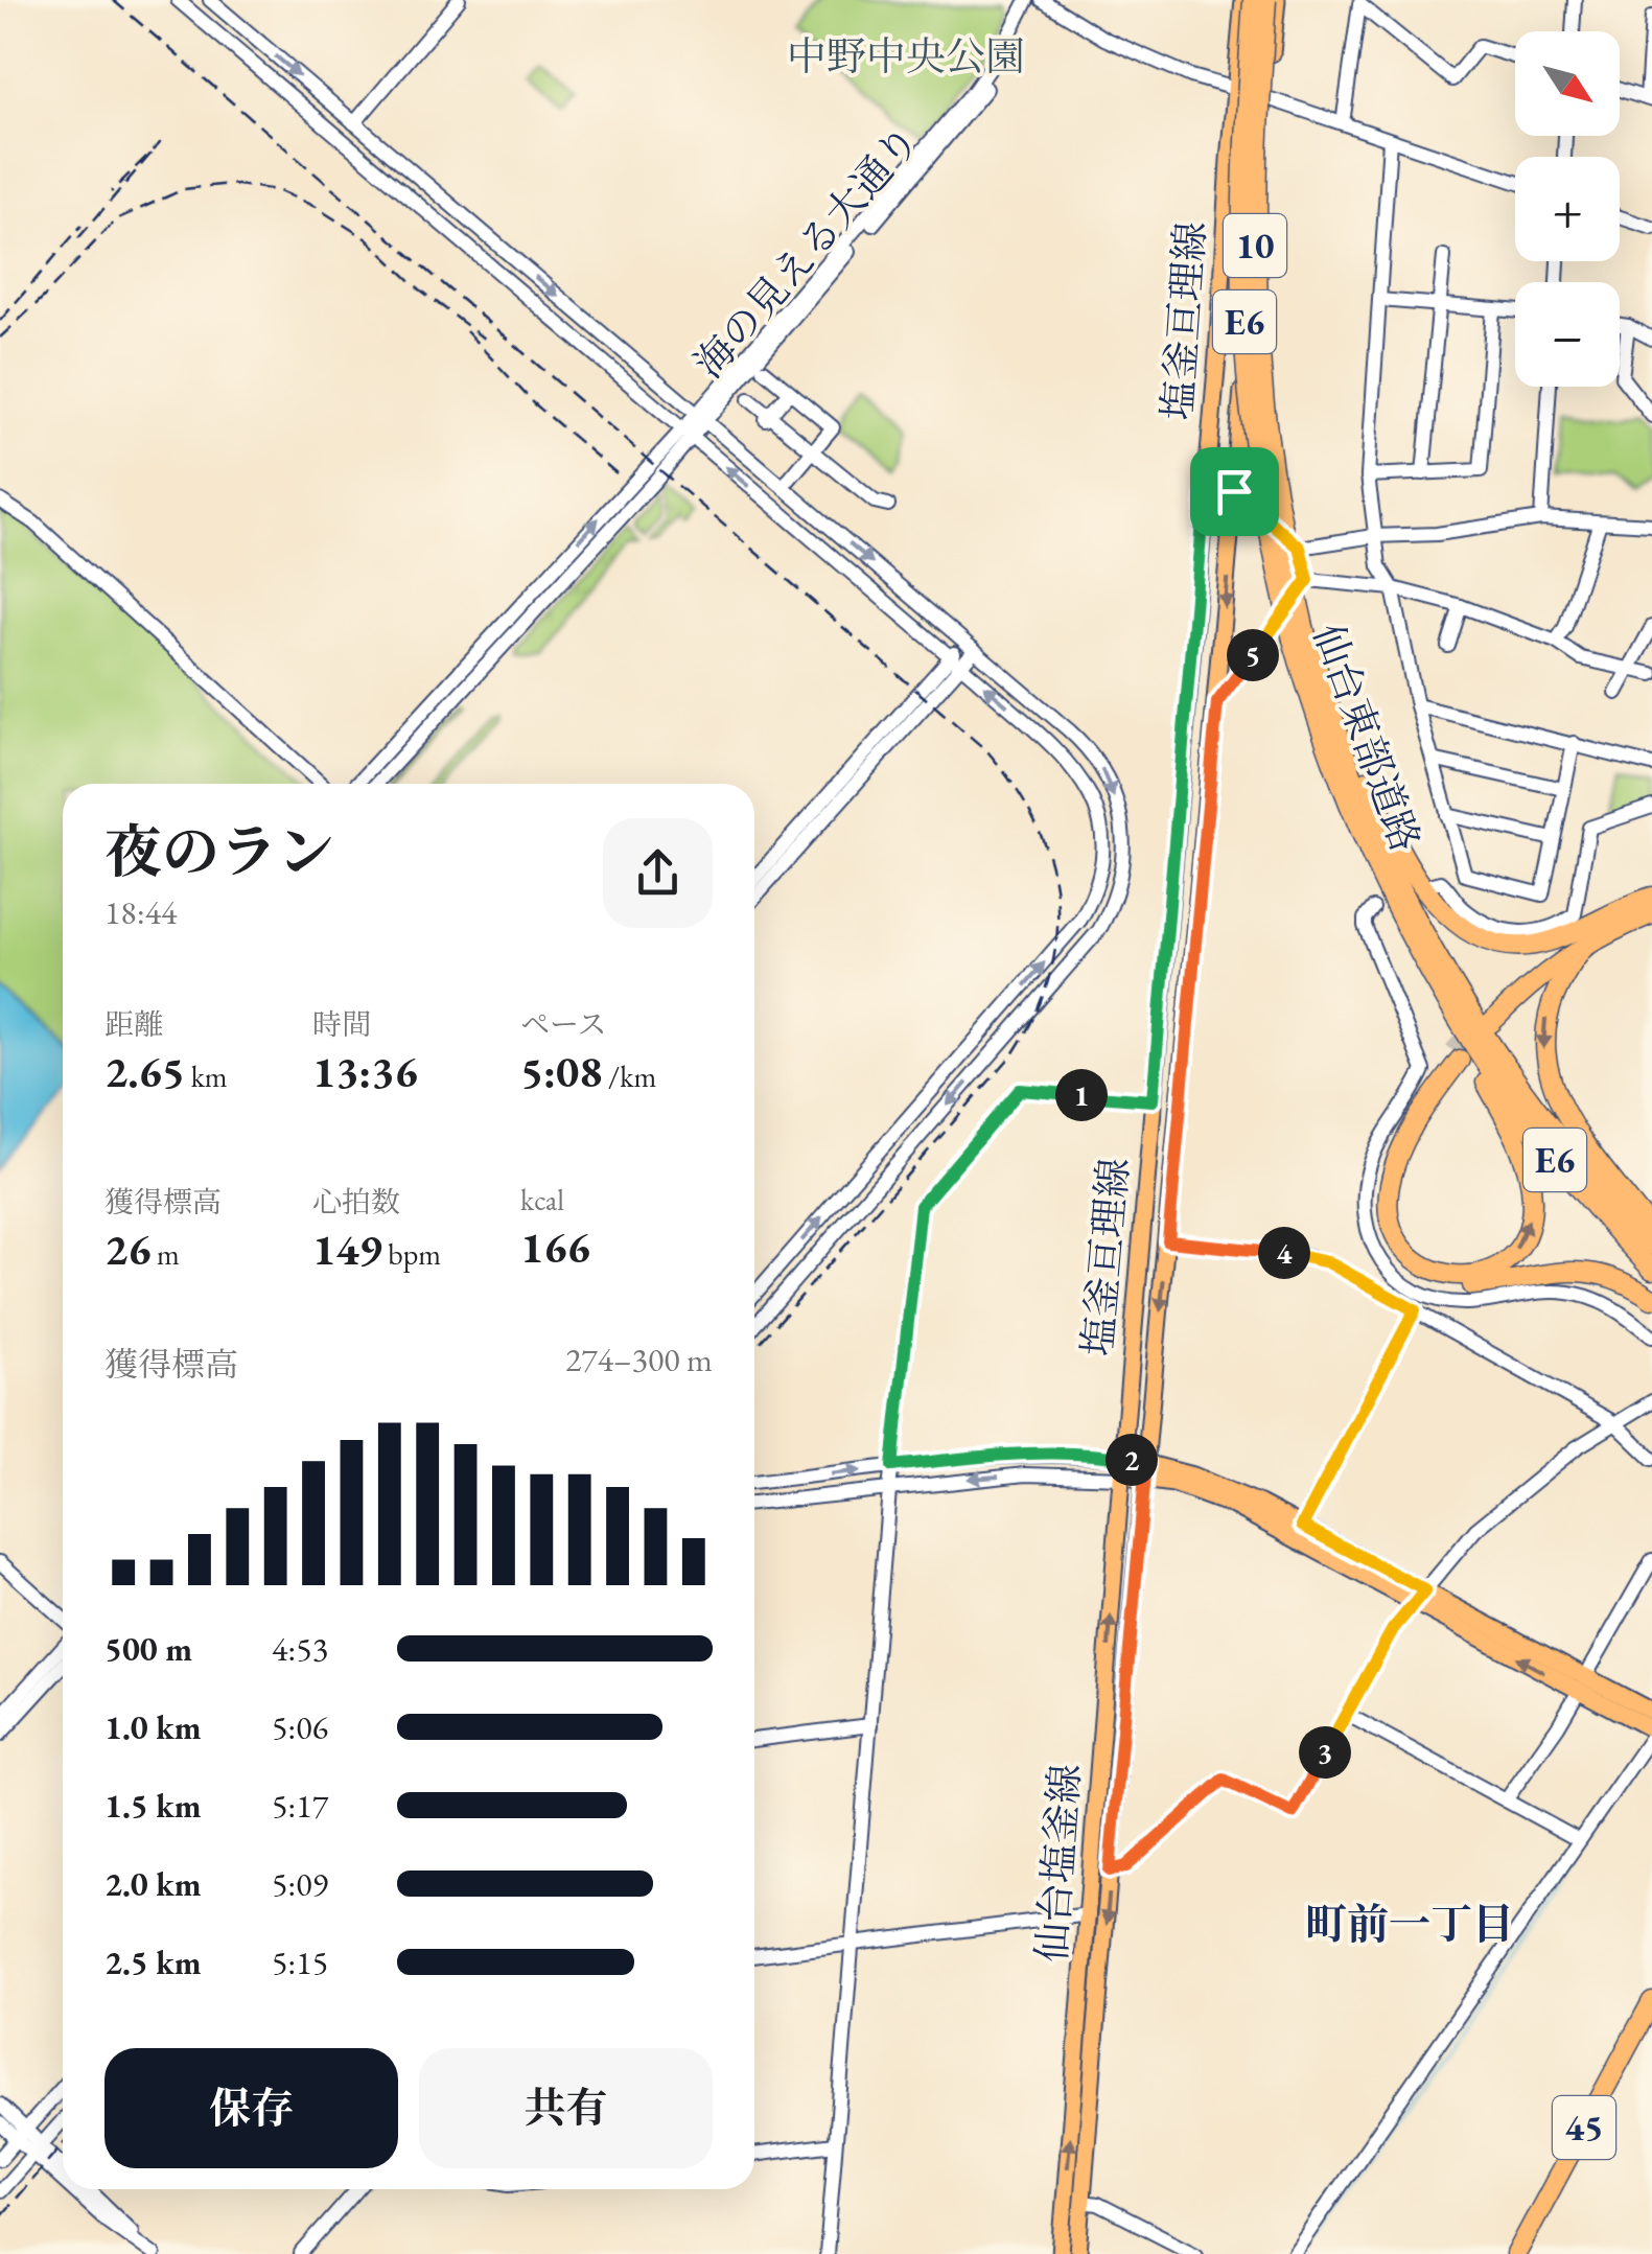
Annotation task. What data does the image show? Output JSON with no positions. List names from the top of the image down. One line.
{"streets":{"highway":["E6","仙台東部道路","45"],"main road":["10","塩釜亘理線","仙台塩釜線"],"street":["海の見える大通り"]},"crossings":[["塩釜亘理線","仙台塩釜線"],["E6","仙台東部道路"]],"districts":["町前一丁目"],"parks":["中野中央公園"],"north":"bottom right","page":{"map_buttons":["+","−"],"pins":["5","1","4","2","3"],"heading":["夜のラン","18:44"],"stats":[["距離","2.65 km"],["時間","13:36"],["ペース","5:08 /km"],["獲得標高","26 m"],["心拍数","149 bpm"],["kcal","166"]],"chart":["獲得標高","274–300 m"],"list":[{"name":"500 m","note":"4:53"},{"name":"1.0 km","note":"5:06"},{"name":"1.5 km","note":"5:17"},{"name":"2.0 km","note":"5:09"},{"name":"2.5 km","note":"5:15"}],"buttons":["保存","共有"]}}
